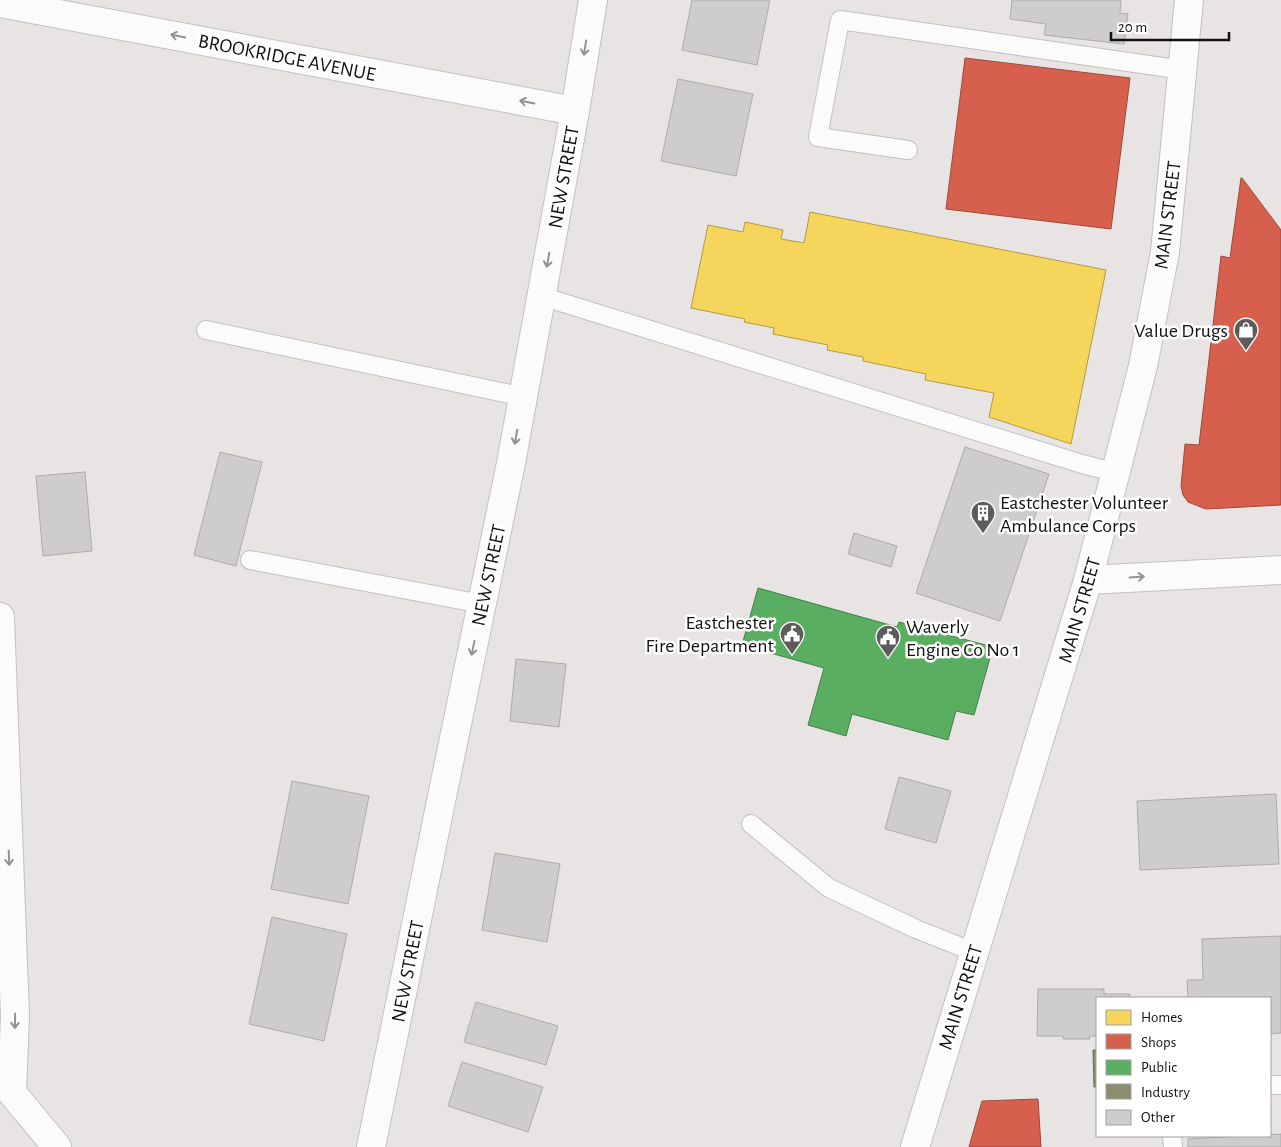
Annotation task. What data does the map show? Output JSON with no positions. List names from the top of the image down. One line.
{"streets":{"street":["BROOKRIDGE AVENUE","NEW STREET","MAIN STREET"]},"crossings":[["BROOKRIDGE AVENUE","NEW STREET"]],"one_way":["BROOKRIDGE AVENUE","NEW STREET"],"places":{"shop":["Value Drugs"],"building":["Eastchester Volunteer Ambulance Corps"],"public building":["Eastchester Fire Department","Waverly Engine Co No 1"]},"legend":["Homes","Shops","Public","Industry","Other"],"scale_bar":"20 m"}
